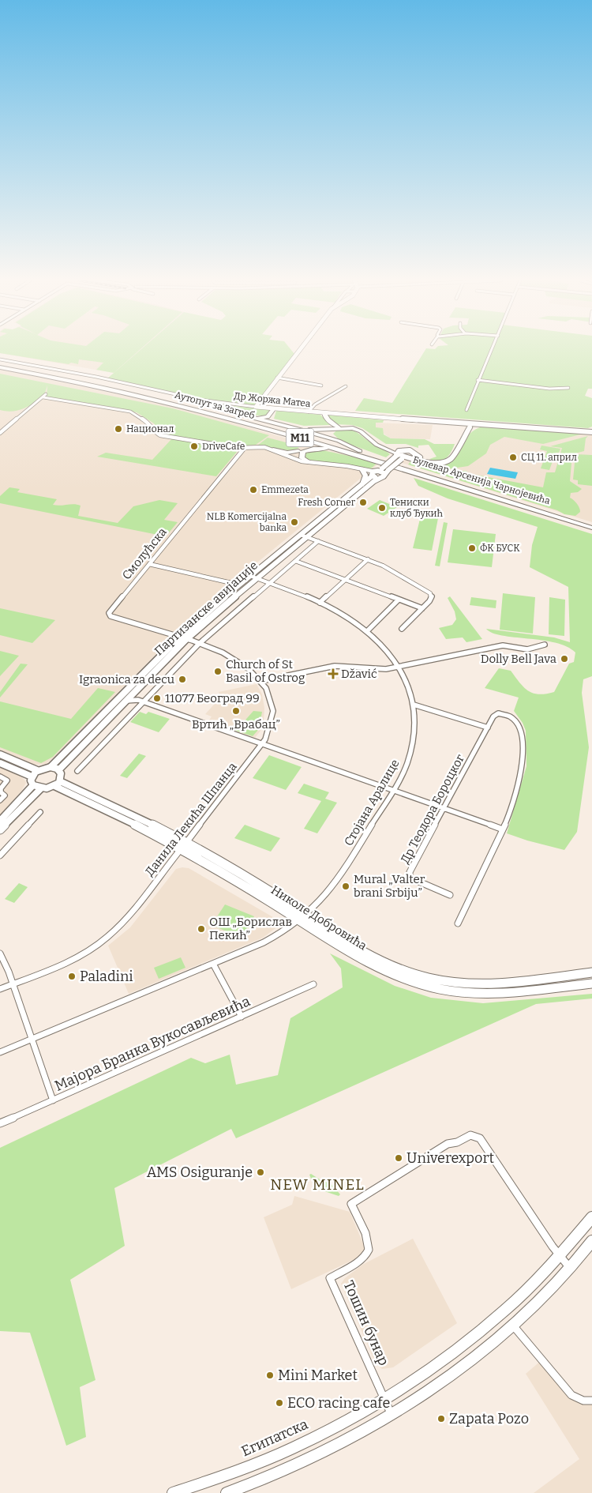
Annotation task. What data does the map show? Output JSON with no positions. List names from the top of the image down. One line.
{"streets":{"highway":["Аутопут за Загреб","M11","Булевар Арсенија Чарнојевића"],"main road":["Др Жоржа Матеа","Партизанске авијације","Николе Добровића","Египатска"],"street":["Смолућска","Стојана Аралице","Др Теодора Бороцког","Данила Лекића Шпанца","Мајора Бранка Вукосављевића","Тошин бунар"]},"crossings":[["Аутопут за Загреб","Булевар Арсенија Чарнојевића"],["Смолућска","Партизанске авијације"],["Смолућска","Данила Лекића Шпанца"],["Партизанске авијације","Стојана Аралице"],["Партизанске авијације","Данила Лекића Шпанца"],["Партизанске авијације","Николе Добровића"],["Стојана Аралице","Николе Добровића"],["Данила Лекића Шпанца","Николе Добровића"],["Тошин бунар","Египатска"]],"districts":["NEW MINEL"],"places":{"other":["Национал","DriveCafe","СЦ 11. април","Emmezeta","Fresh Corner","Тениски клуб Ђукић","NLB Komercijalna banka","ФК БУСК","Dolly Bell Java","Church of St Basil of Ostrog","Igraonica za decu","11077 Београд 99","Вртић „Врабац”","Mural „Valter brani Srbiju”","ОШ „Борислав Пекић”","Paladini","Univerexport","AMS Osiguranje","Mini Market","ECO racing cafe","Zapata Pozo"],"health":["Džavić"]}}
